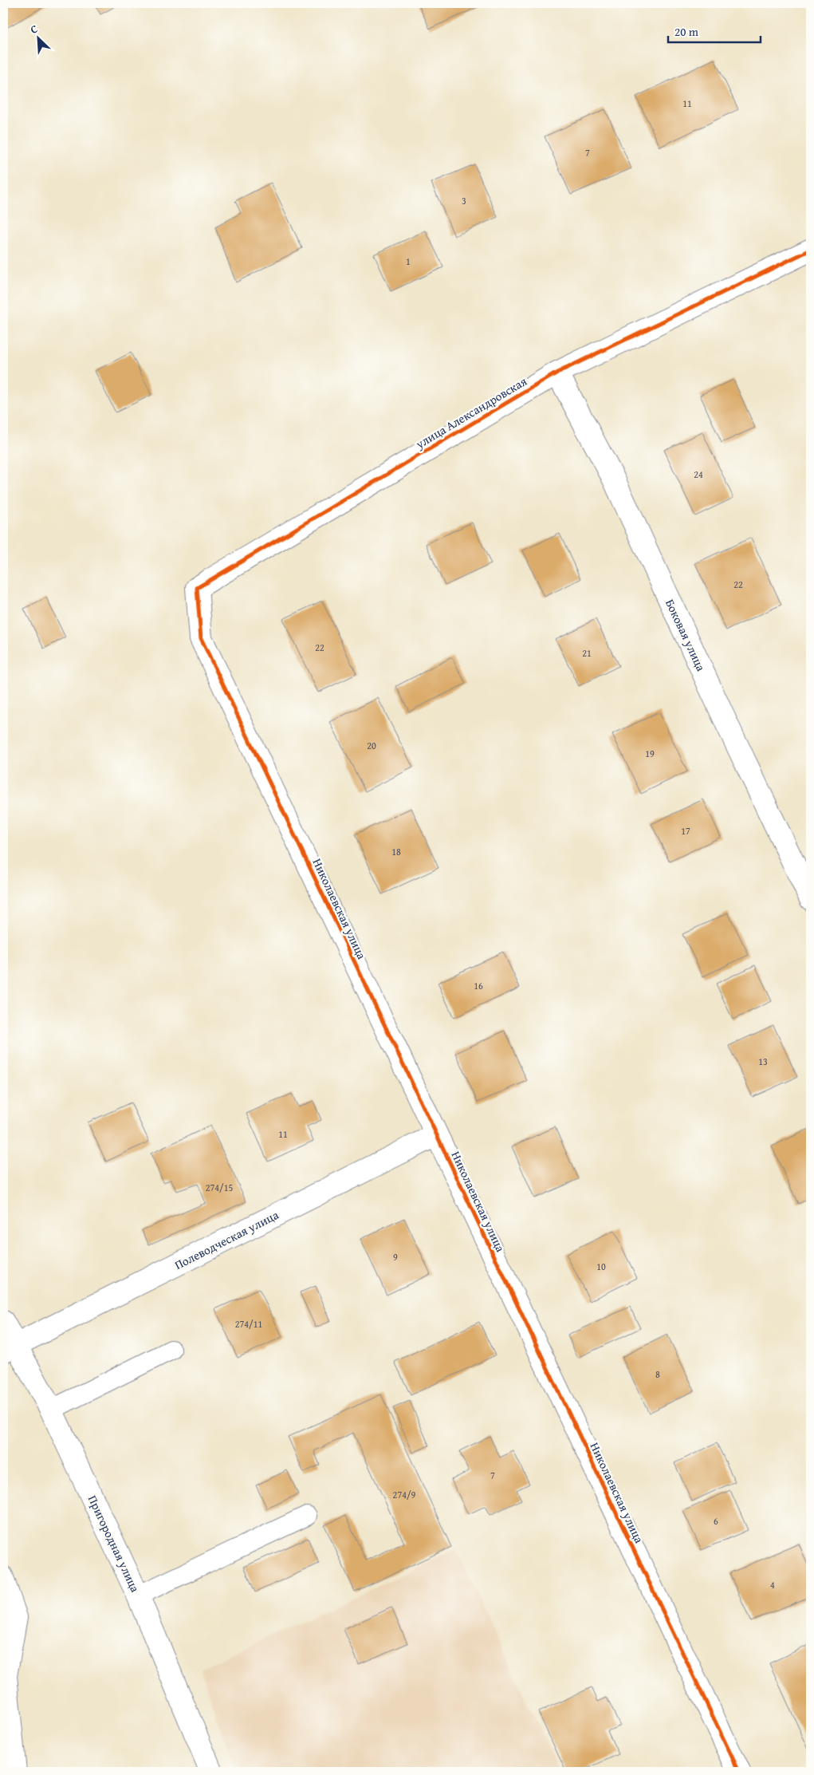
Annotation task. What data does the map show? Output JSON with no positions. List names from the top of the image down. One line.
{"streets":{"street":["улица Александровская","Боковая улица","Николаевская улица","Полеводческая улица","Пригородная улица"]},"crossings":[["улица Александровская","Боковая улица"],["улица Александровская","Николаевская улица"],["Николаевская улица","Полеводческая улица"],["Полеводческая улица","Пригородная улица"]],"house_numbers":["11","7","3","1","24","22","22","21","20","19","17","18","16","13","11","274/15","9","10","274/11","8","7","274/9","6","4"],"scale_bar":"20 m","north":"top left"}
